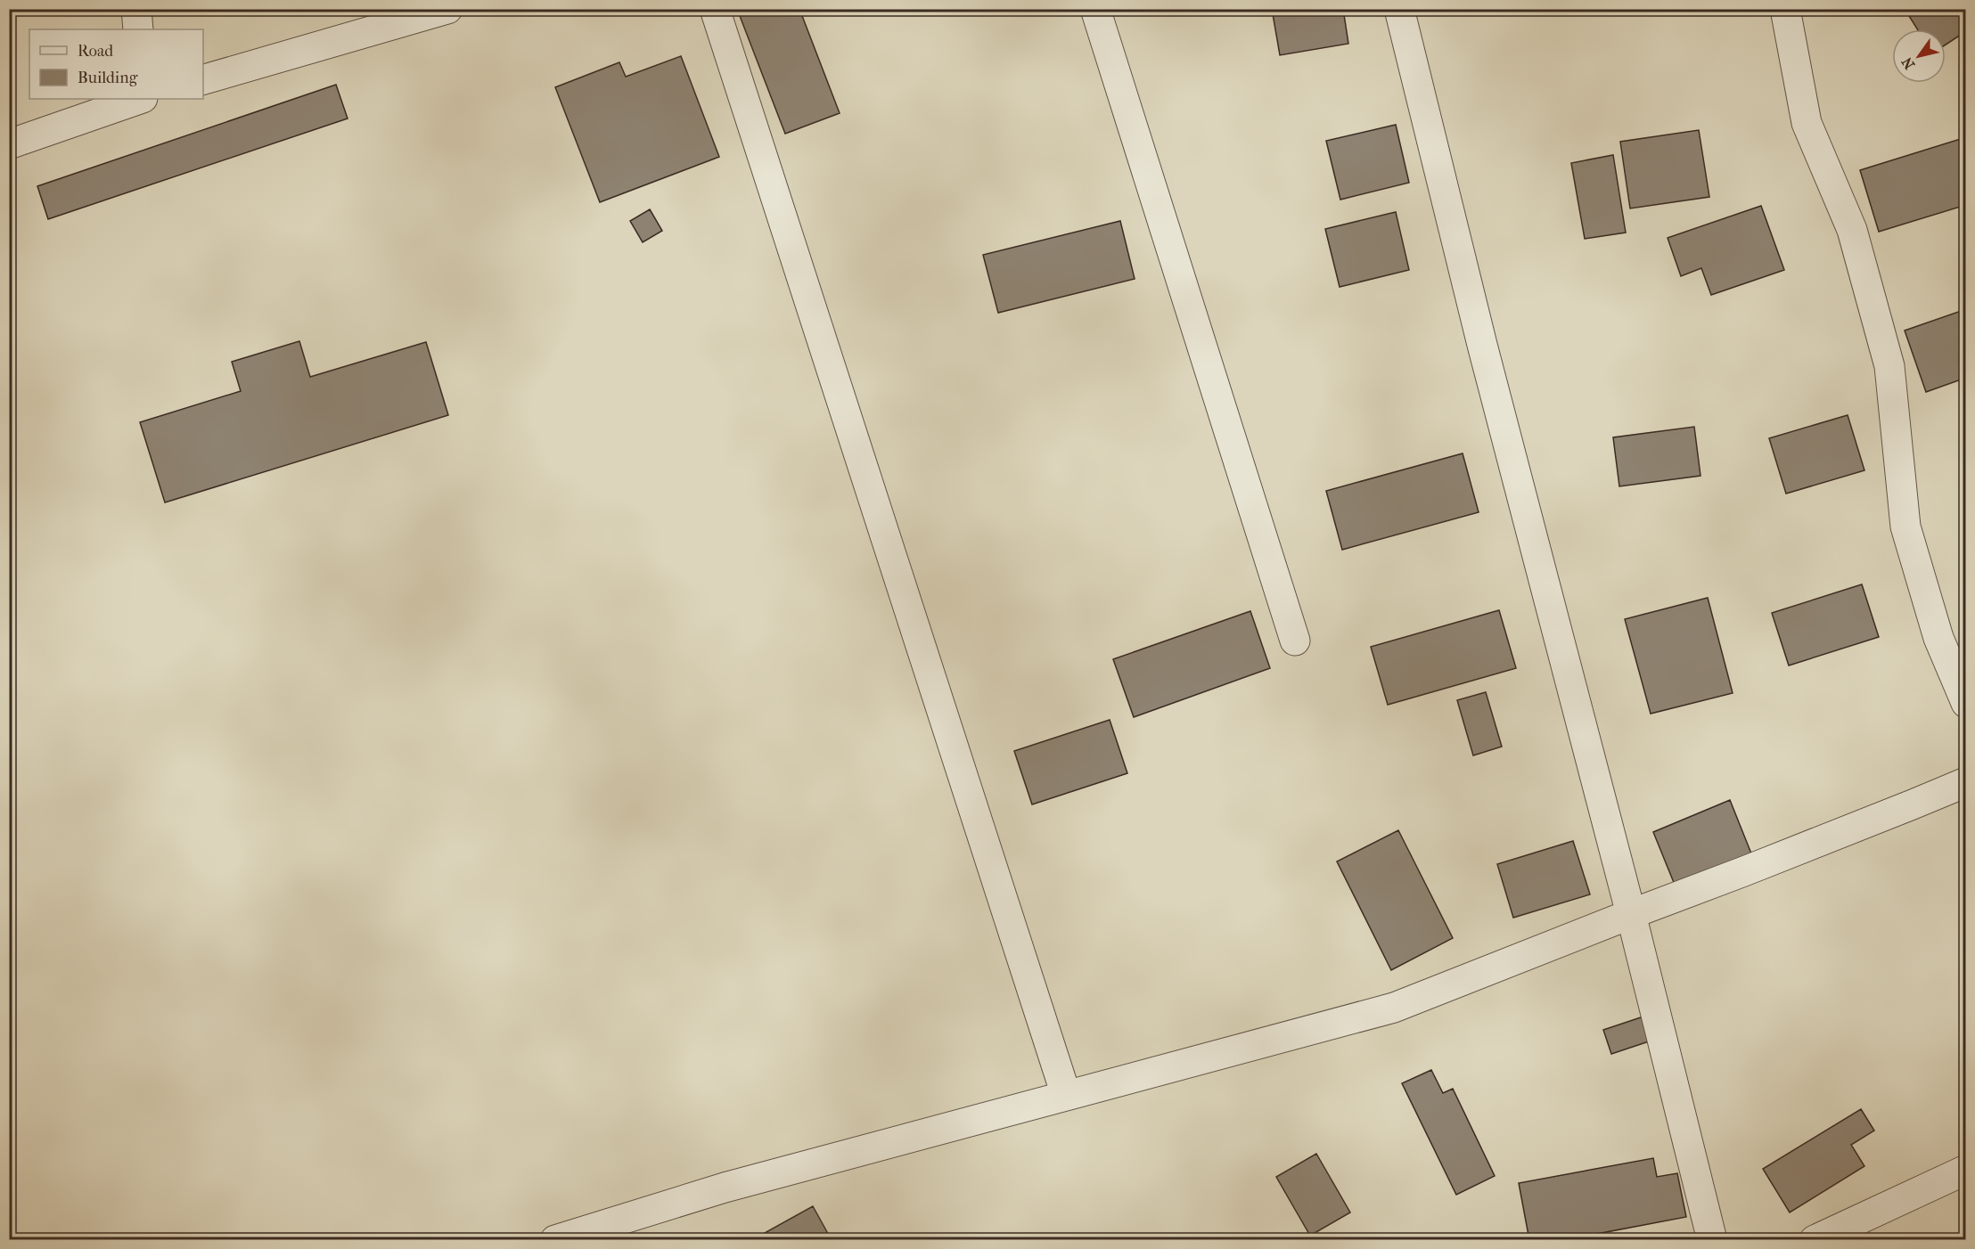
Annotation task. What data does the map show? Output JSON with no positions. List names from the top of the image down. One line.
{"legend":["Road","Building"],"north":"bottom left"}
